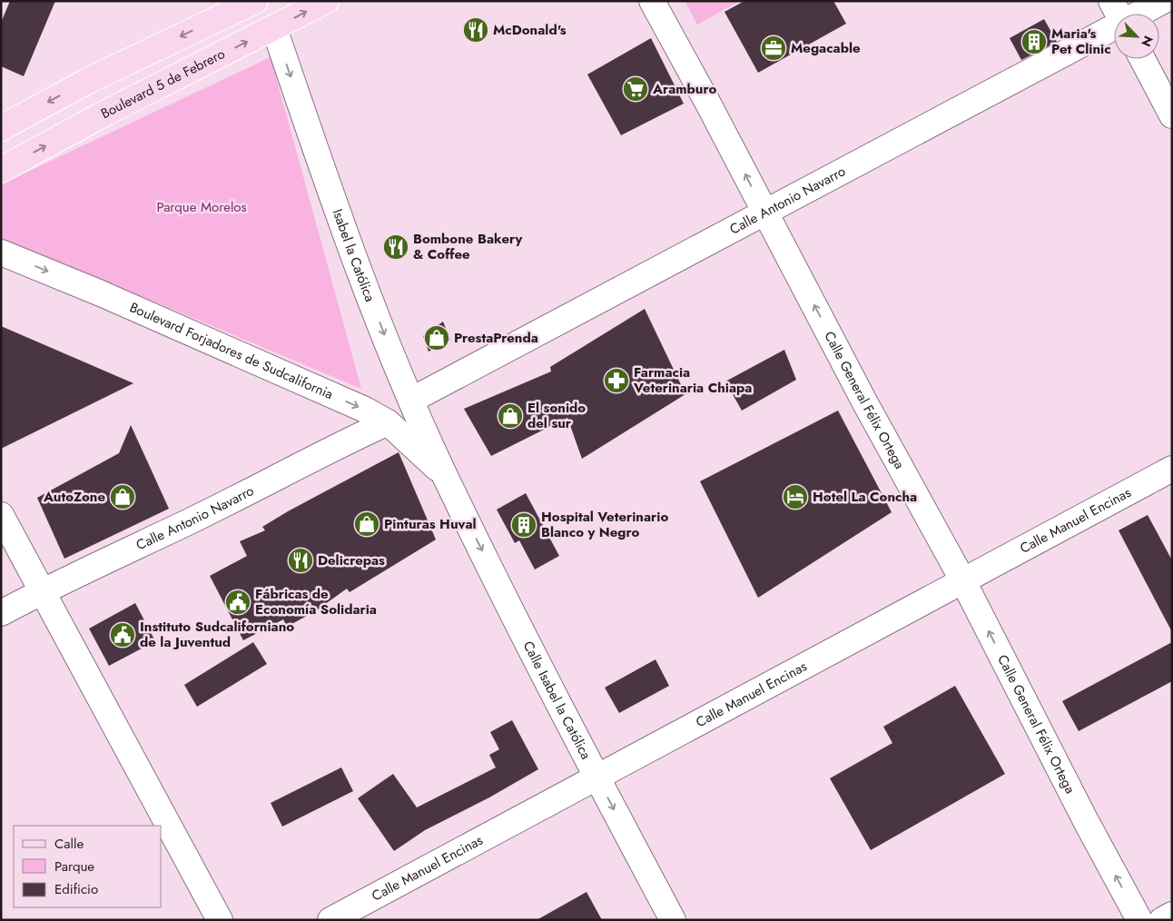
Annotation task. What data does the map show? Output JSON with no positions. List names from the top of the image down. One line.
{"streets":{"main road":["Boulevard 5 de Febrero"],"street":["Calle Antonio Navarro","Isabel la Católica","Boulevard Forjadores de Sudcalifornia","Calle General Félix Ortega","Calle Manuel Encinas","Calle Isabel la Católica"]},"crossings":[["Boulevard 5 de Febrero","Isabel la Católica"],["Calle Antonio Navarro","Isabel la Católica"],["Calle Antonio Navarro","Boulevard Forjadores de Sudcalifornia"],["Calle Antonio Navarro","Calle General Félix Ortega"],["Isabel la Católica","Boulevard Forjadores de Sudcalifornia"],["Isabel la Católica","Calle Isabel la Católica"],["Boulevard Forjadores de Sudcalifornia","Calle Isabel la Católica"],["Calle General Félix Ortega","Calle Manuel Encinas"],["Calle Manuel Encinas","Calle Isabel la Católica"]],"one_way":["Isabel la Católica","Boulevard Forjadores de Sudcalifornia","Calle General Félix Ortega","Calle Isabel la Católica"],"parks":["Parque Morelos"],"places":{"restaurant":["McDonald's","Bombone Bakery & Coffee","Delicrepas"],"building":["Maria's Pet Clinic","Hospital Veterinario Blanco y Negro"],"office":["Megacable"],"supermarket":["Aramburo"],"shop":["PrestaPrenda","El sonido del sur","AutoZone","Pinturas Huval"],"pharmacy":["Farmacia Veterinaria Chiapa"],"hotel":["Hotel La Concha"],"public building":["Fábricas de Economía Solidaria","Instituto Sudcaliforniano de la Juventud"]},"legend":["Calle","Parque","Edificio"],"north":"bottom right"}
